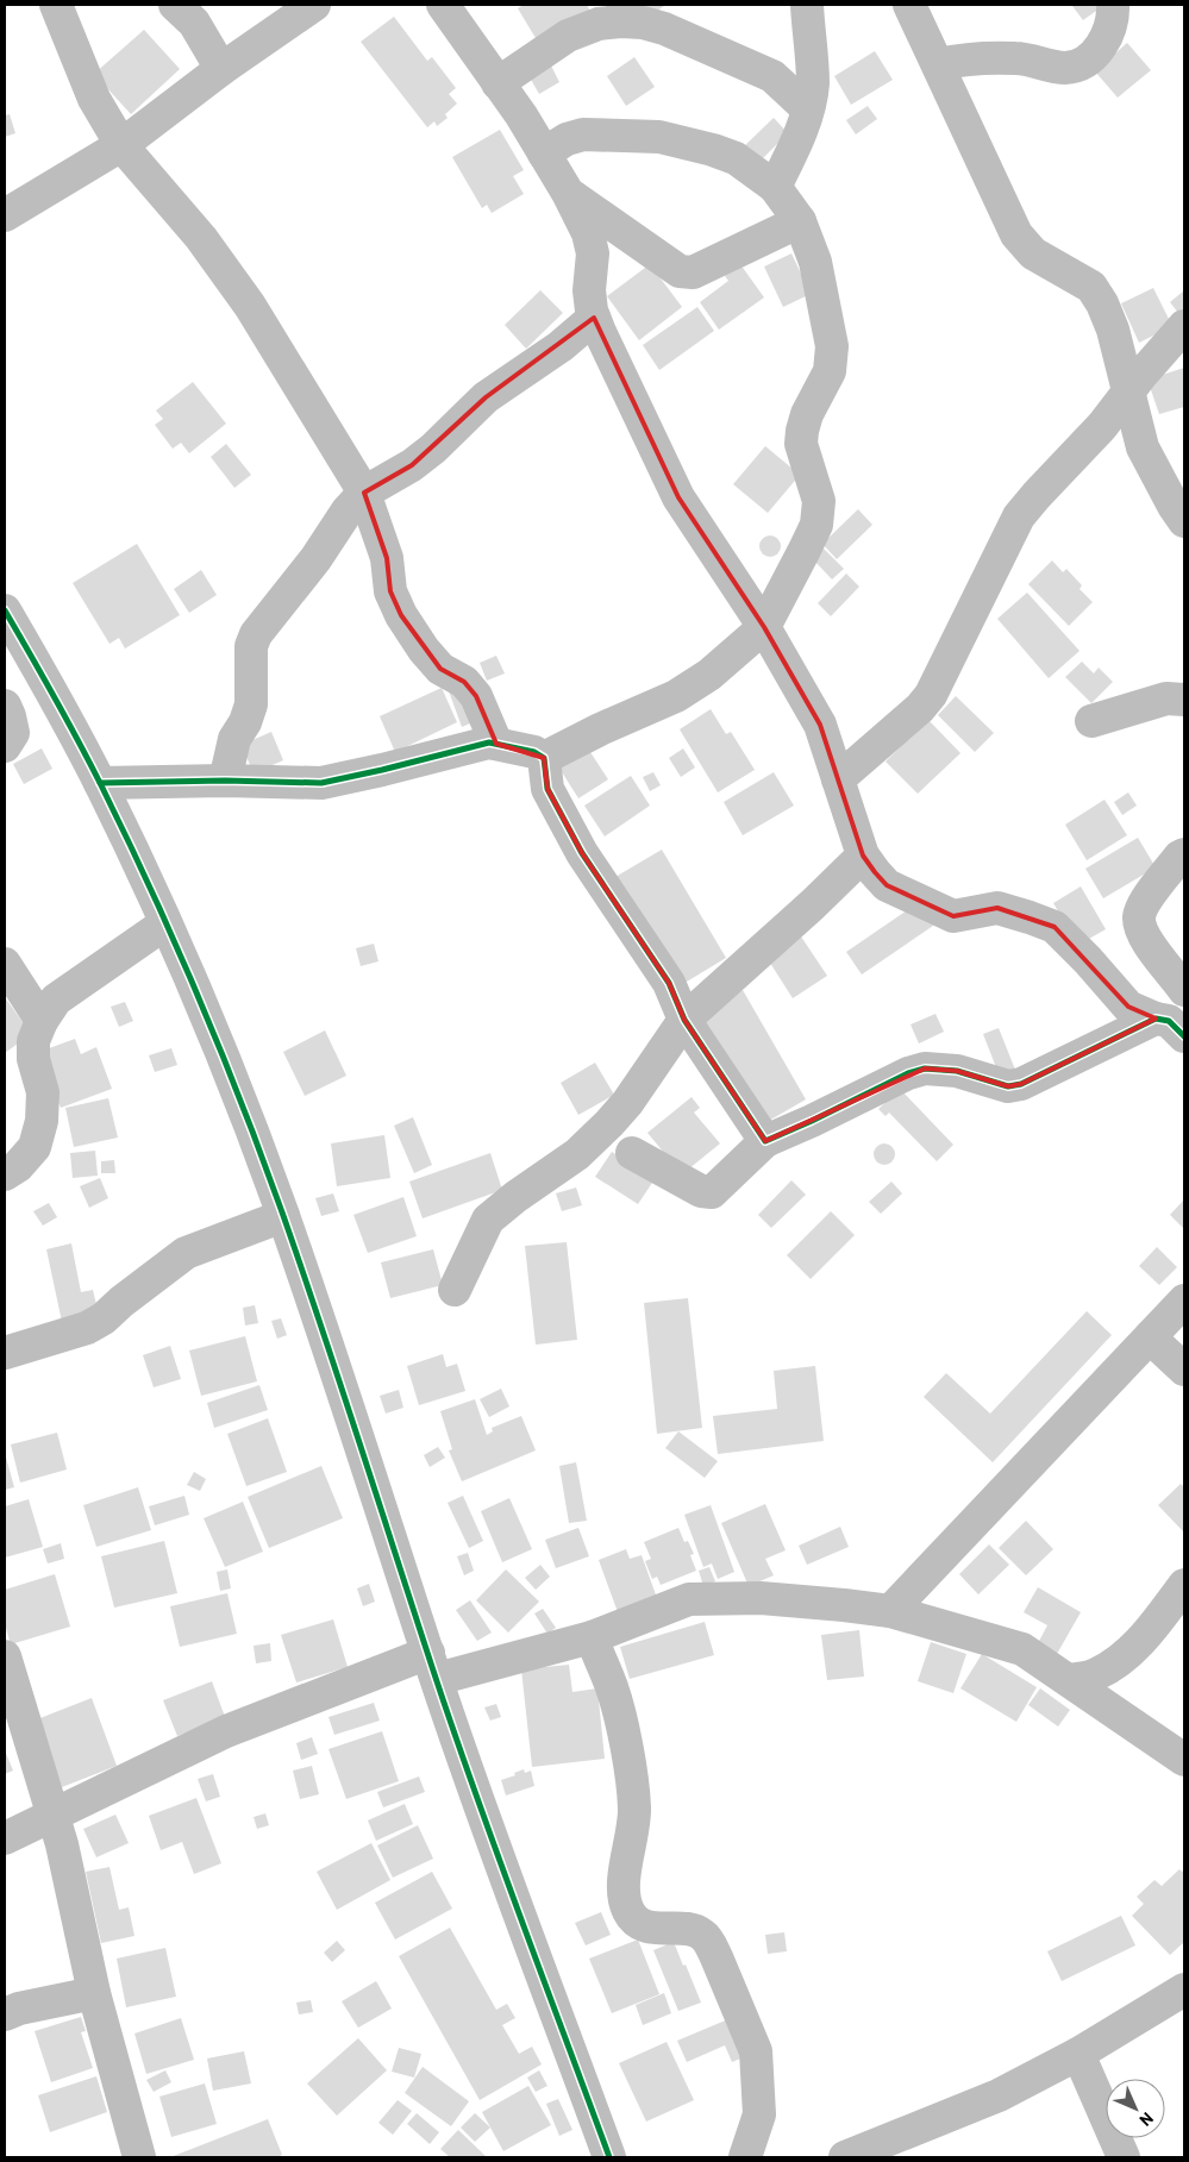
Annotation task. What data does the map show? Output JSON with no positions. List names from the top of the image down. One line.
{"north":"bottom right"}
